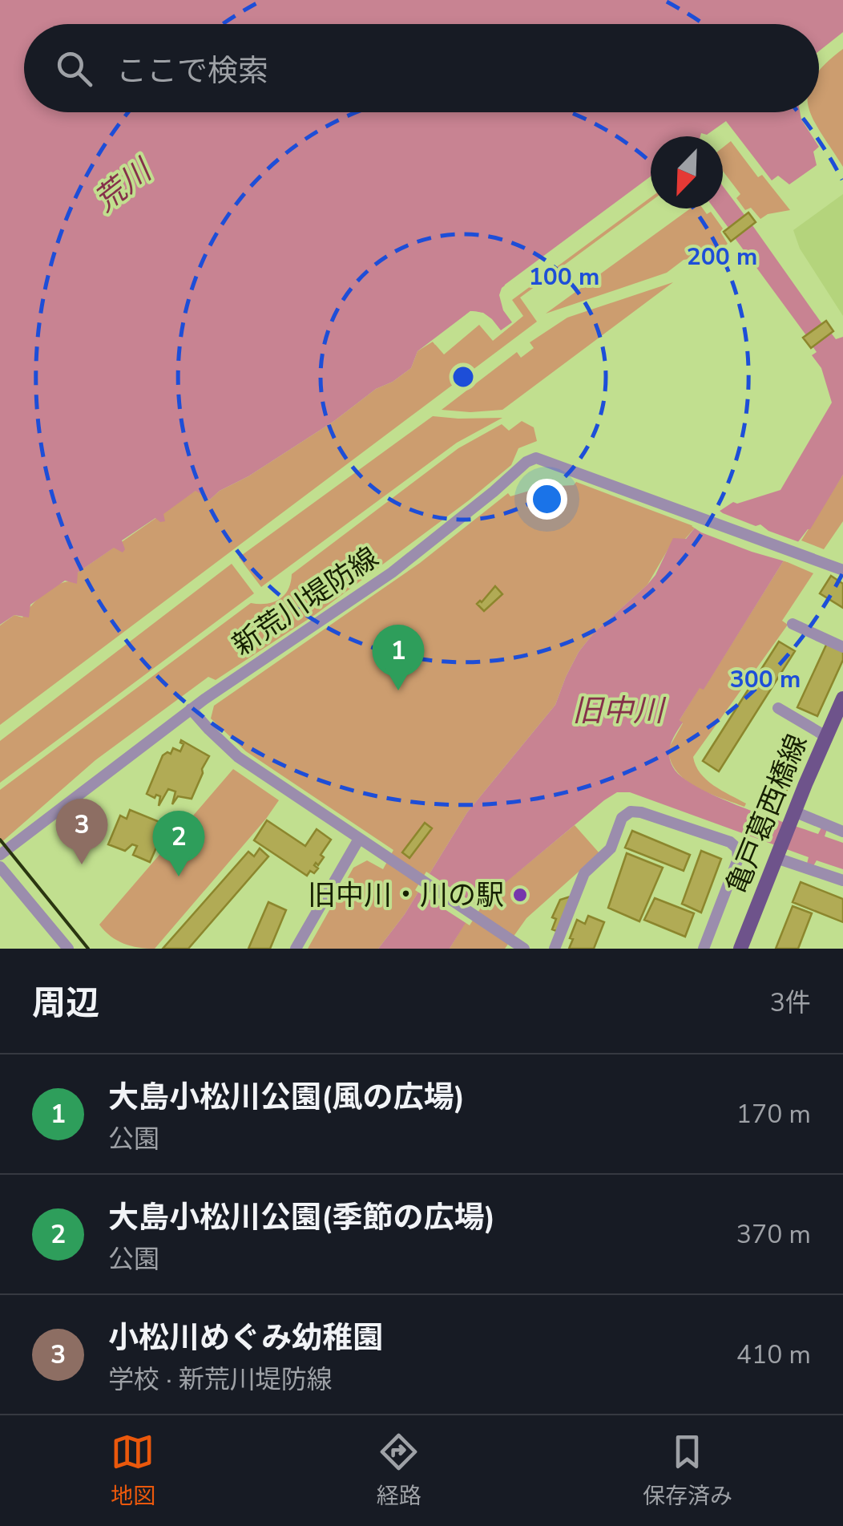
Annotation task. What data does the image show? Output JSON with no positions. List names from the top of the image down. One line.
{"streets":{"main road":["亀戸葛西橋線"],"street":["新荒川堤防線"]},"water":["荒川","旧中川"],"places":["旧中川・川の駅"],"north":"bottom left","page":{"search":"ここで検索","pins":["1","3","2"],"heading":["周辺","3件"],"list":[{"mark":"1","name":"大島小松川公園(風の広場)","note":"公園","value":"170 m"},{"mark":"2","name":"大島小松川公園(季節の広場)","note":"公園","value":"370 m"},{"mark":"3","name":"小松川めぐみ幼稚園","note":"学校 · 新荒川堤防線","value":"410 m"}],"nav":["地図","経路","保存済み"]},"rings":["200 m","100 m","300 m"]}
